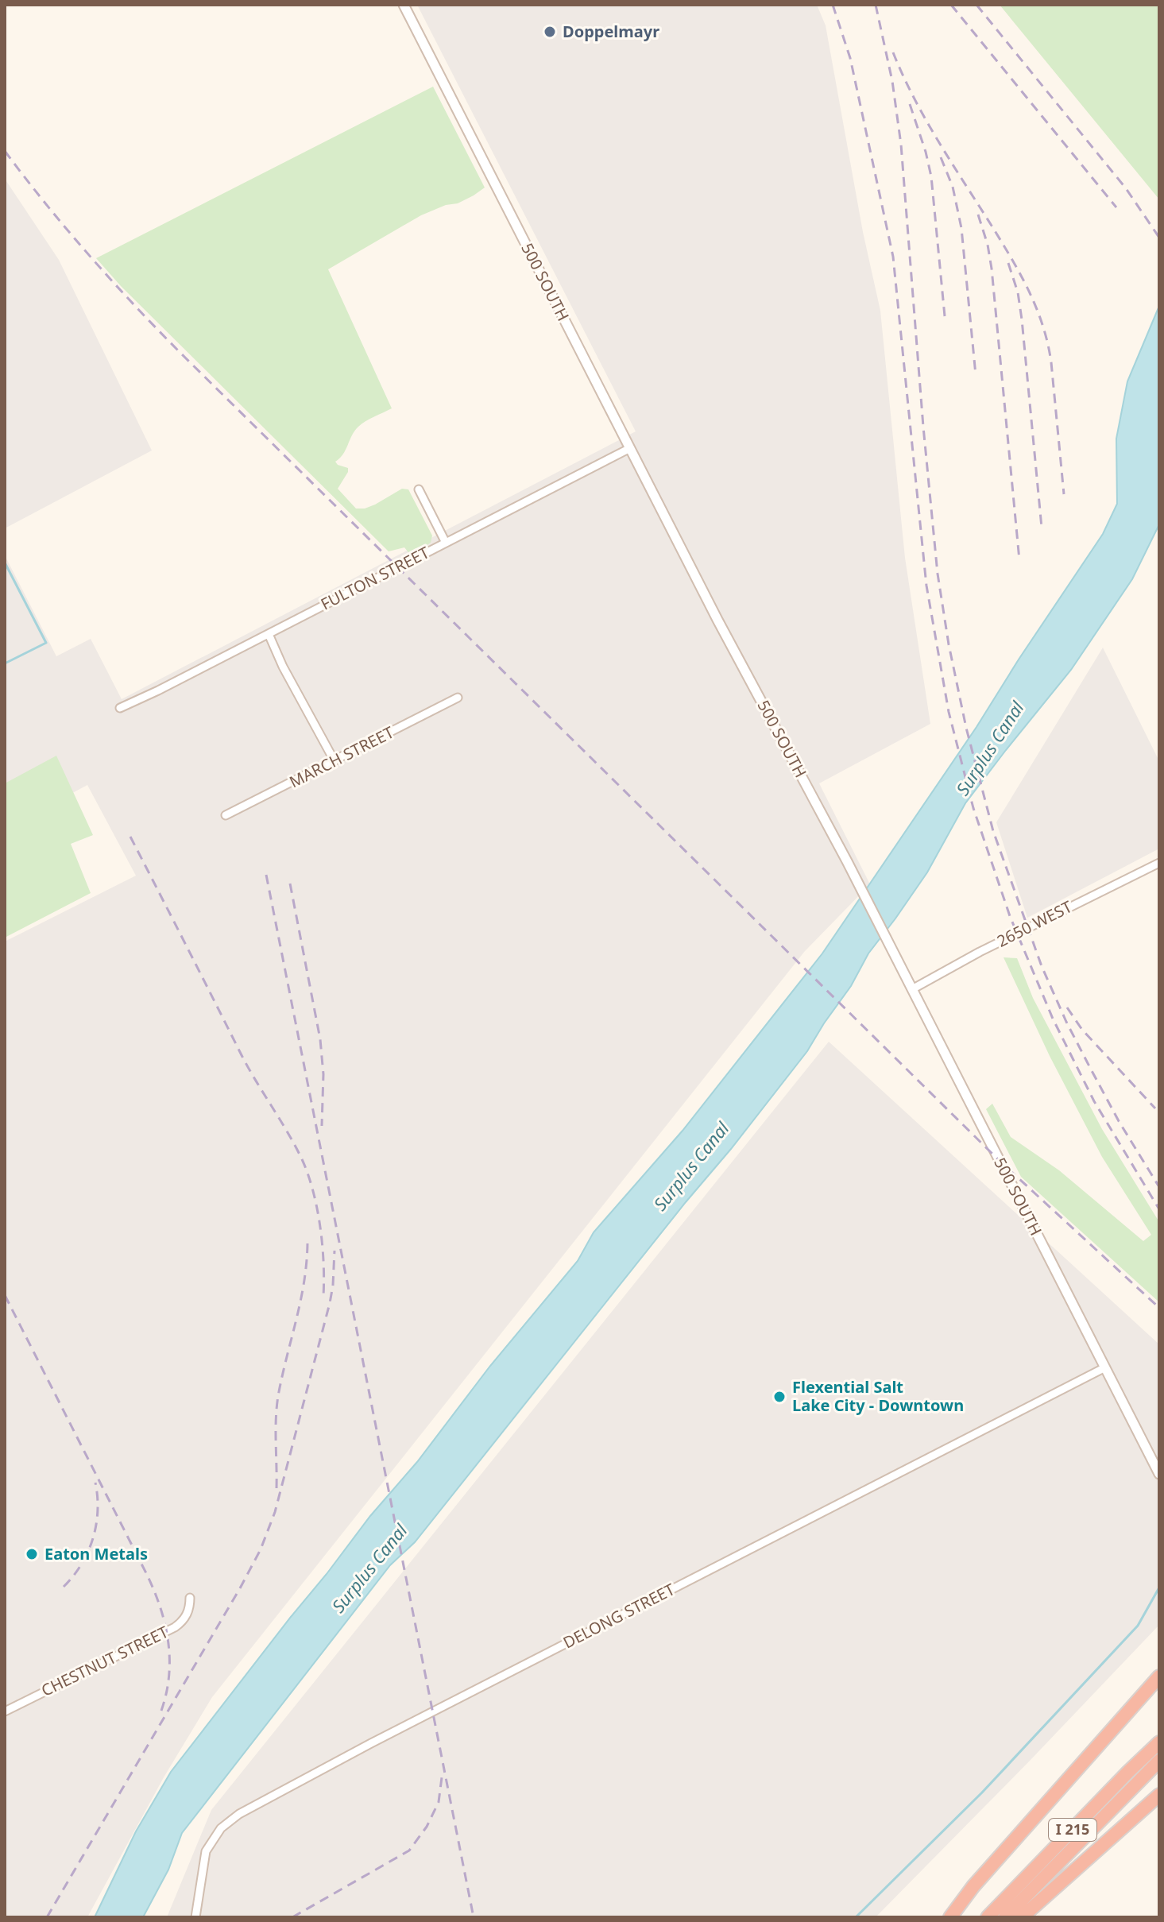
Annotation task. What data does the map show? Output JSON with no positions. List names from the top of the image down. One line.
{"streets":{"highway":["I 215"],"street":["500 SOUTH","FULTON STREET","MARCH STREET","2650 WEST","DELONG STREET","CHESTNUT STREET"]},"crossings":[["500 SOUTH","FULTON STREET"],["500 SOUTH","2650 WEST"],["500 SOUTH","DELONG STREET"]],"water":["Surplus Canal"],"places":["Doppelmayr","Flexential Salt Lake City - Downtown","Eaton Metals"]}
